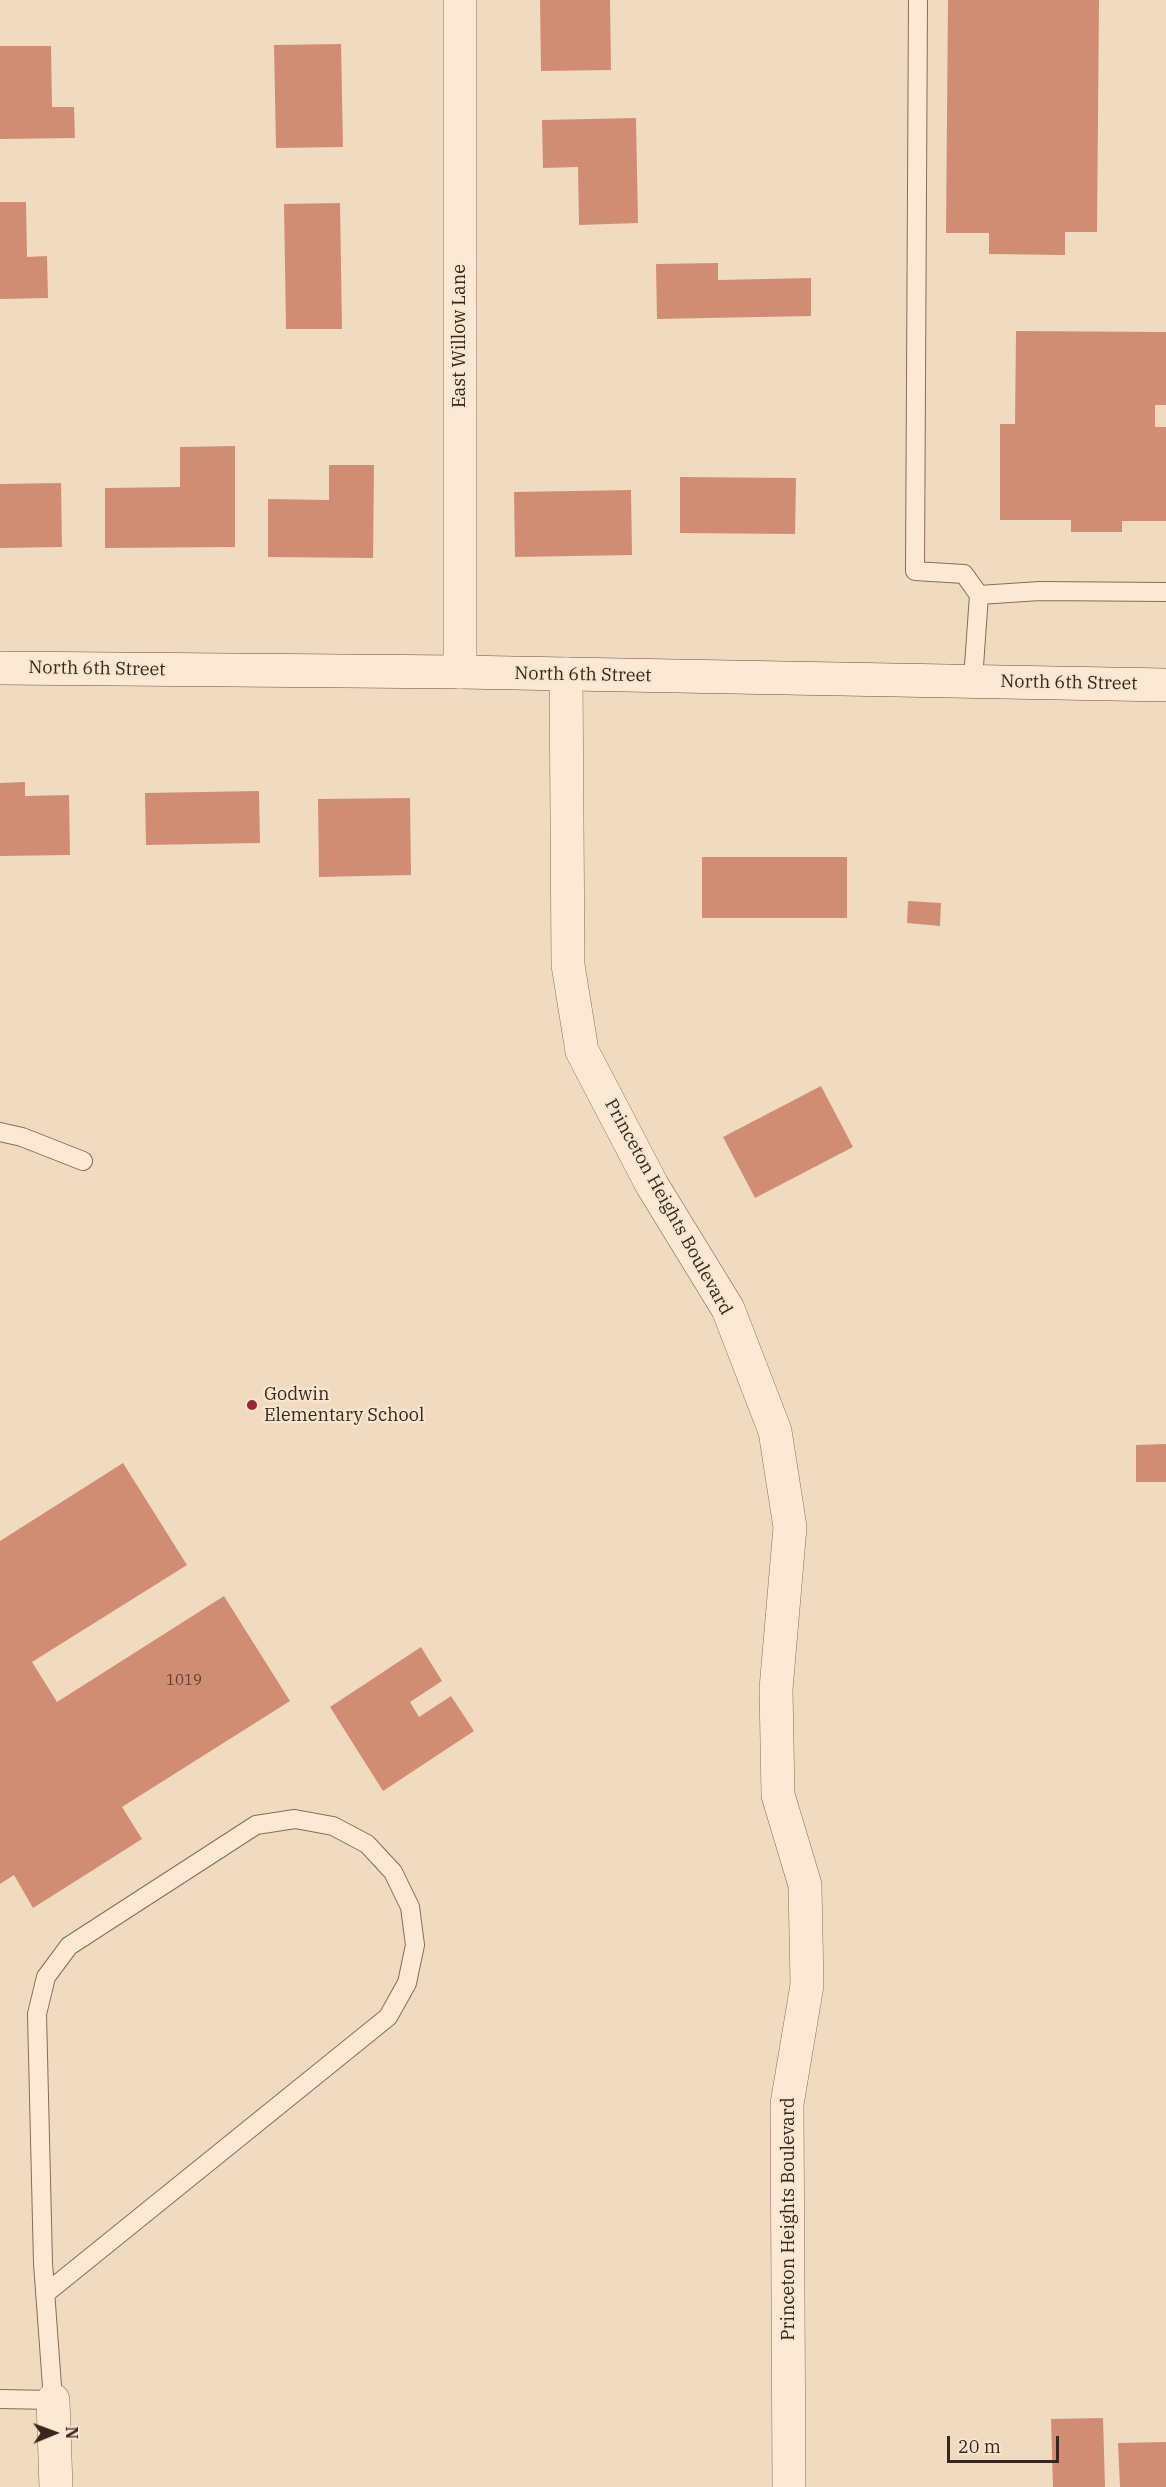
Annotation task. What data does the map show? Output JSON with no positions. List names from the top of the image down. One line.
{"streets":{"street":["East Willow Lane","North 6th Street","Princeton Heights Boulevard"]},"crossings":[["East Willow Lane","North 6th Street"],["North 6th Street","Princeton Heights Boulevard"]],"places":["Godwin Elementary School"],"house_numbers":["1019"],"scale_bar":"20 m","north":"right"}
